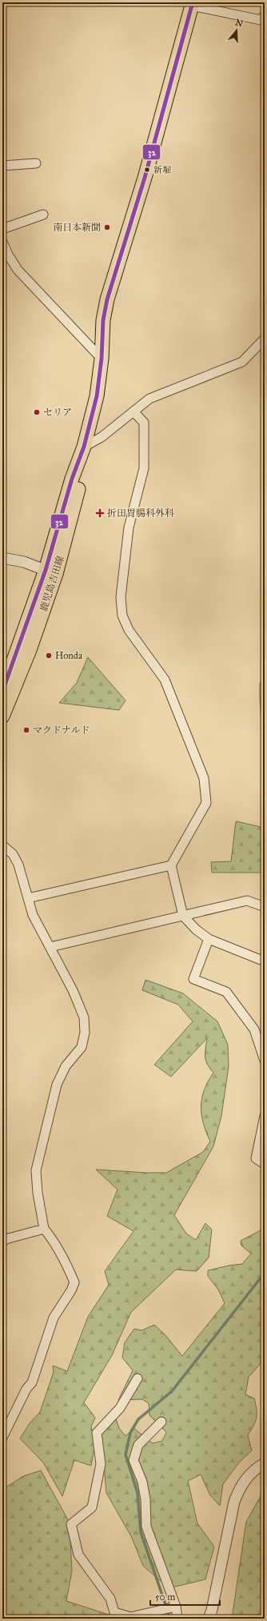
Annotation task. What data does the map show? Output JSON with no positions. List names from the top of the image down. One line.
{"streets":{"main road":["鹿児島吉田線"]},"places":{"other":["新堀","南日本新聞","セリア","Honda","マクドナルド"],"health":["折田胃腸科外科"]},"lines":["transit line 32"],"scale_bar":"50 m","north":"top"}
